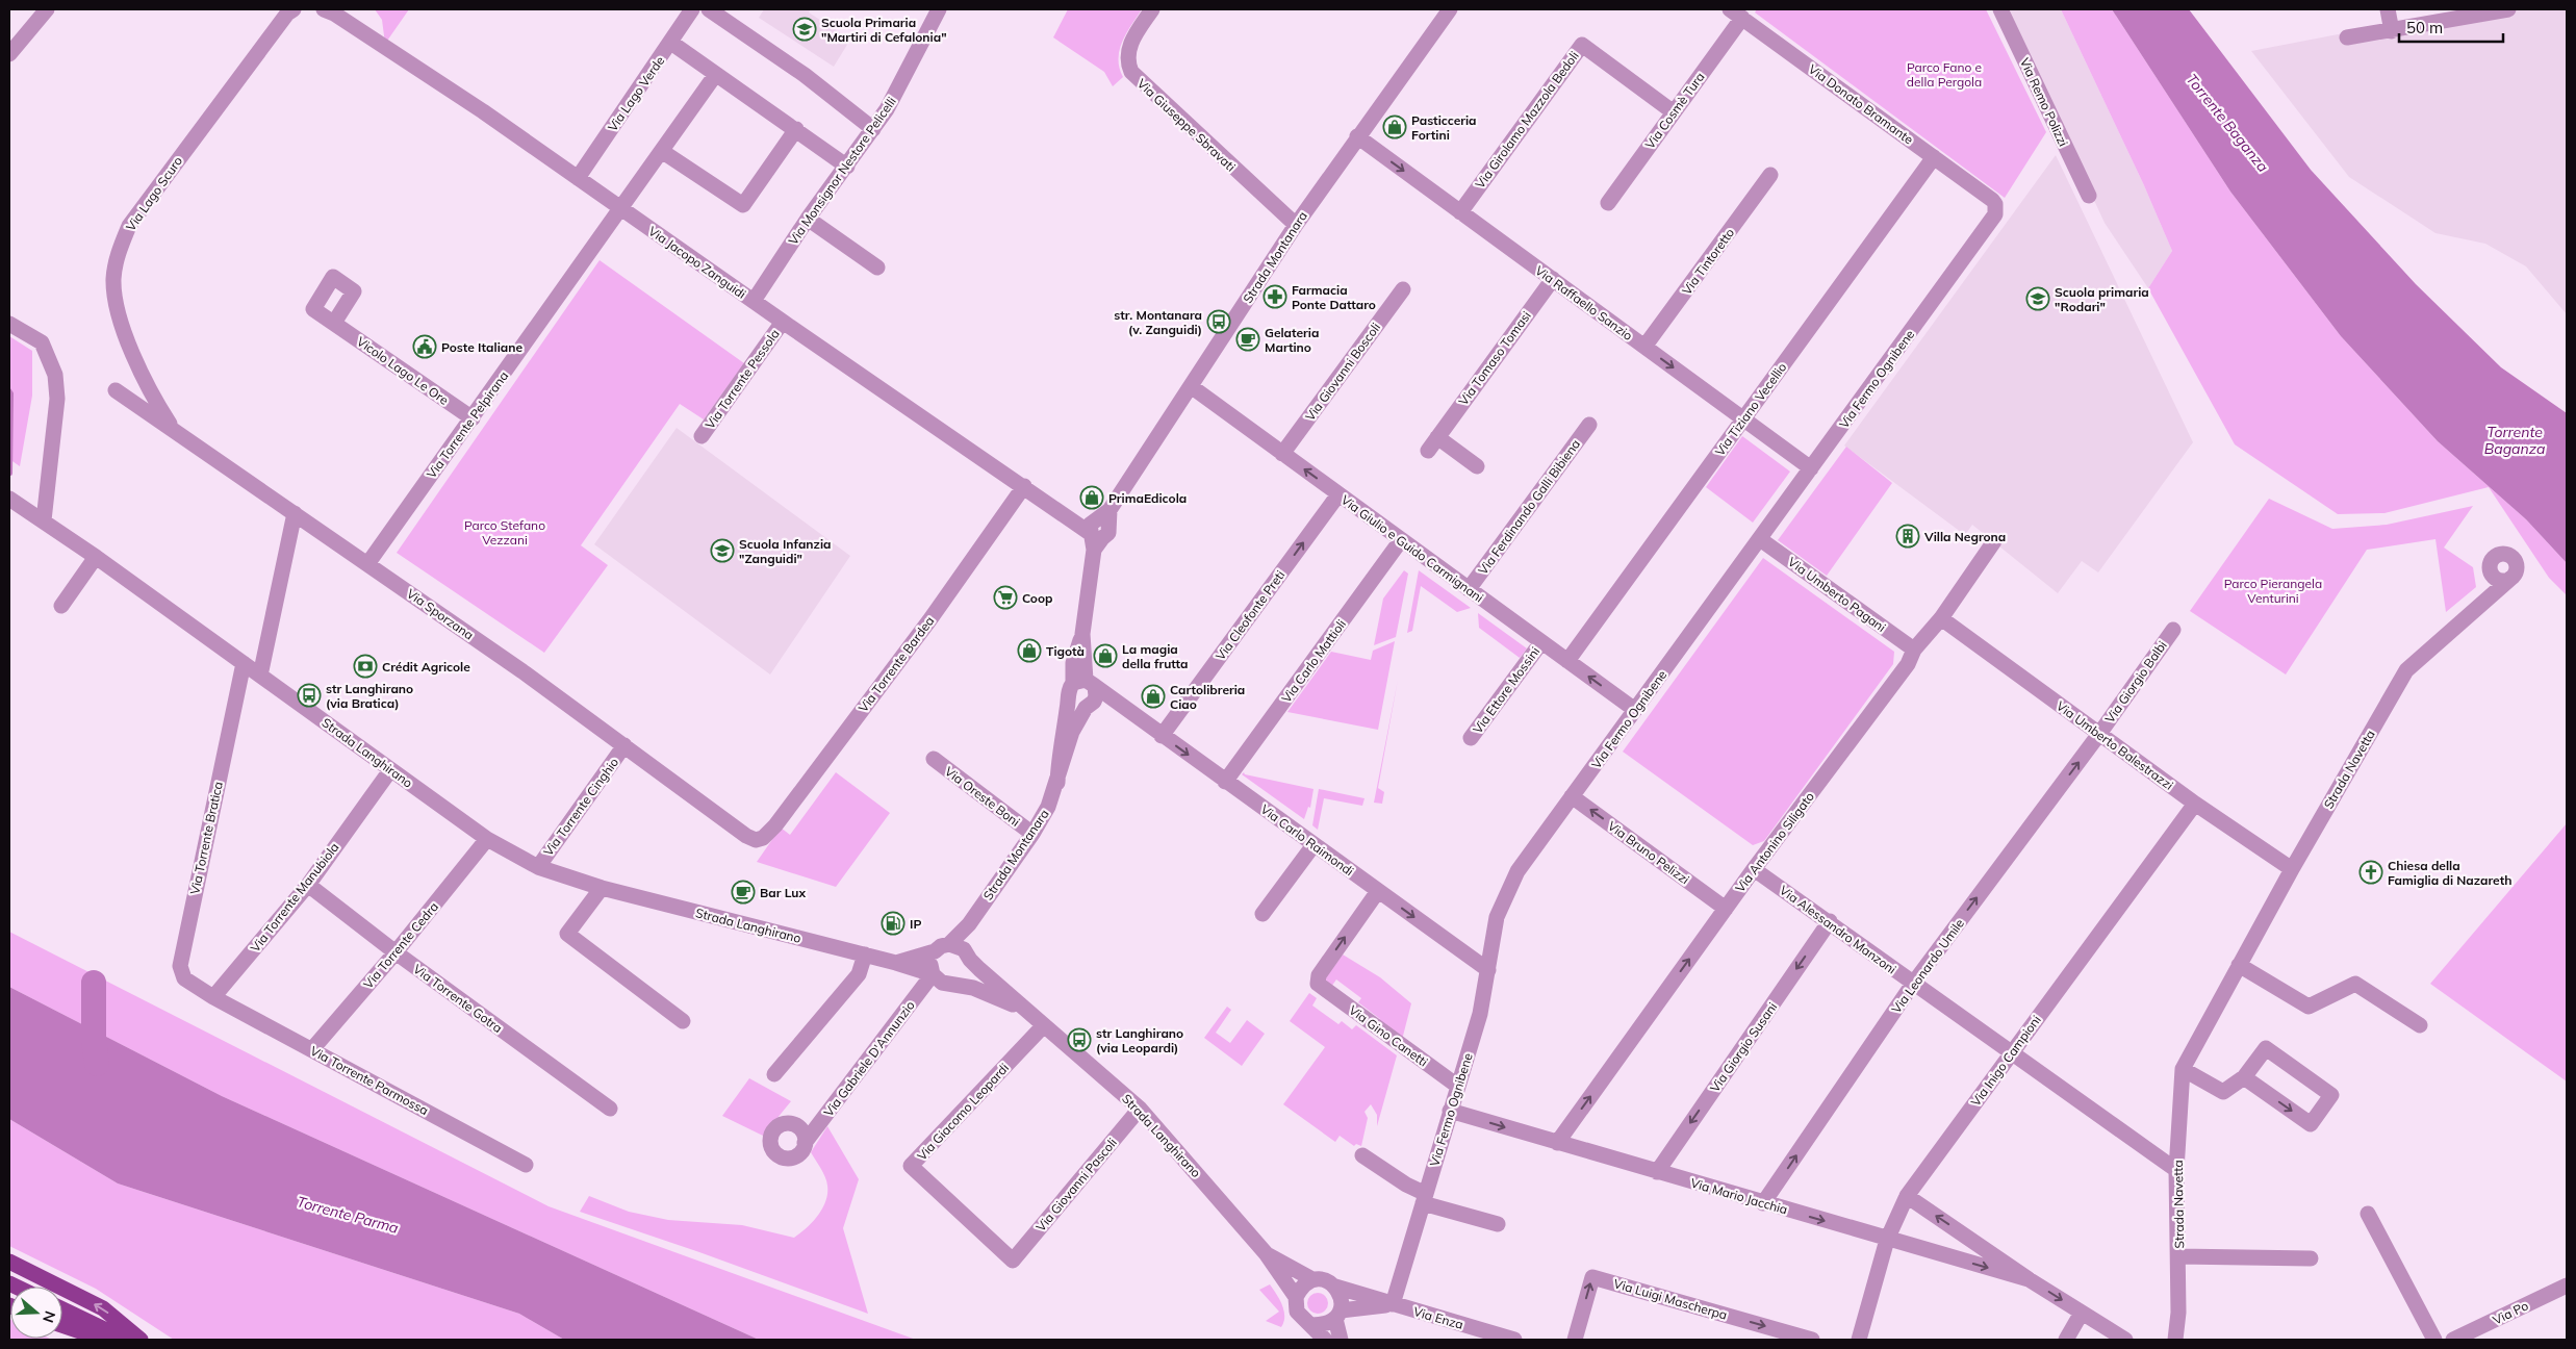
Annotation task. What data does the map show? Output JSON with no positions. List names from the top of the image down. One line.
{"streets":{"street":["Via Lago Verde","Via Remo Polizzi","Via Donato Bramante","Via Cosmè Tura","Via Girolamo Mazzola Bedoli","Via Giuseppe Sbravati","Via Monsignor Nestore Pelicelli","Via Lago Scuro","Strada Montanara","Via Tintoretto","Via Jacopo Zanguidi","Via Raffaello Sanzio","Via Tomaso Tomasi","Vicolo Lago Le Ore","Via Giovanni Boscoli","Via Torrente Pessola","Via Fermo Ognibene","Via Tiziano Vecellio","Via Torrente Pelpirana","Via Ferdinando Galli Bibiena","Via Giulio e Guido Carmignani","Via Umberto Pagani","Via Sporzana","Via Cleofonte Preti","Via Carlo Mattioli","Via Torrente Bardea","Via Giorgio Balbi","Via Ettore Mossini","Via Umberto Balestrazzi","Strada Langhirano","Strada Navetta","Via Oreste Boni","Via Torrente Cinghio","Via Torrente Bratica","Via Carlo Raimondi","Via Antonino Siligato","Via Bruno Pelizzi","Via Torrente Manubiola","Via Alessandro Manzoni","Via Torrente Cedra","Via Leonardo Umile","Via Torrente Gotra","Via Gino Canetti","Via Giorgio Susani","Via Gabriele D'Annunzio","Via Inigo Campioni","Via Torrente Parmossa","Via Giacomo Leopardi","Via Giovanni Pascoli","Via Mario Jacchia","Via Luigi Mascherpa","Via Po","Via Enza"]},"crossings":[["Via Lago Verde","Via Jacopo Zanguidi"],["Via Donato Bramante","Via Cosmè Tura"],["Via Donato Bramante","Via Fermo Ognibene"],["Via Donato Bramante","Via Tiziano Vecellio"],["Via Cosmè Tura","Via Girolamo Mazzola Bedoli"],["Via Girolamo Mazzola Bedoli","Via Raffaello Sanzio"],["Via Giuseppe Sbravati","Strada Montanara"],["Via Monsignor Nestore Pelicelli","Via Jacopo Zanguidi"],["Via Lago Scuro","Via Sporzana"],["Strada Montanara","Via Jacopo Zanguidi"],["Strada Montanara","Via Raffaello Sanzio"],["Strada Montanara","Via Giulio e Guido Carmignani"],["Strada Montanara","Strada Langhirano"],["Strada Montanara","Via Oreste Boni"],["Strada Montanara","Via Carlo Raimondi"],["Strada Montanara","Via Gabriele D'Annunzio"],["Via Tintoretto","Via Raffaello Sanzio"],["Via Jacopo Zanguidi","Via Torrente Pessola"],["Via Jacopo Zanguidi","Via Torrente Pelpirana"],["Via Jacopo Zanguidi","Via Torrente Bardea"],["Via Raffaello Sanzio","Via Tomaso Tomasi"],["Via Raffaello Sanzio","Via Fermo Ognibene"],["Via Raffaello Sanzio","Via Tiziano Vecellio"],["Vicolo Lago Le Ore","Via Torrente Pelpirana"],["Via Giovanni Boscoli","Via Giulio e Guido Carmignani"],["Via Fermo Ognibene","Via Giulio e Guido Carmignani"],["Via Fermo Ognibene","Via Umberto Pagani"],["Via Fermo Ognibene","Via Carlo Raimondi"],["Via Fermo Ognibene","Via Bruno Pelizzi"],["Via Fermo Ognibene","Via Gino Canetti"],["Via Fermo Ognibene","Via Mario Jacchia"],["Via Fermo Ognibene","Via Enza"],["Via Tiziano Vecellio","Via Giulio e Guido Carmignani"],["Via Torrente Pelpirana","Via Sporzana"],["Via Ferdinando Galli Bibiena","Via Giulio e Guido Carmignani"],["Via Giulio e Guido Carmignani","Via Cleofonte Preti"],["Via Giulio e Guido Carmignani","Via Carlo Mattioli"],["Via Giulio e Guido Carmignani","Via Ettore Mossini"],["Via Umberto Pagani","Via Antonino Siligato"],["Via Sporzana","Via Torrente Bardea"],["Via Sporzana","Via Torrente Cinghio"],["Via Cleofonte Preti","Via Carlo Raimondi"],["Via Carlo Mattioli","Via Carlo Raimondi"],["Via Giorgio Balbi","Via Umberto Balestrazzi"],["Via Giorgio Balbi","Via Leonardo Umile"],["Via Umberto Balestrazzi","Strada Navetta"],["Via Umberto Balestrazzi","Via Antonino Siligato"],["Via Umberto Balestrazzi","Via Leonardo Umile"],["Via Umberto Balestrazzi","Via Inigo Campioni"],["Strada Langhirano","Via Torrente Cinghio"],["Strada Langhirano","Via Torrente Bratica"],["Strada Langhirano","Via Torrente Manubiola"],["Strada Langhirano","Via Torrente Cedra"],["Strada Langhirano","Via Gabriele D'Annunzio"],["Strada Langhirano","Via Giacomo Leopardi"],["Strada Langhirano","Via Giovanni Pascoli"],["Strada Langhirano","Via Enza"],["Strada Navetta","Via Alessandro Manzoni"],["Via Torrente Bratica","Via Torrente Manubiola"],["Via Torrente Bratica","Via Torrente Parmossa"],["Via Carlo Raimondi","Via Gino Canetti"],["Via Antonino Siligato","Via Bruno Pelizzi"],["Via Antonino Siligato","Via Alessandro Manzoni"],["Via Antonino Siligato","Via Mario Jacchia"],["Via Torrente Manubiola","Via Torrente Gotra"],["Via Torrente Manubiola","Via Torrente Parmossa"],["Via Alessandro Manzoni","Via Leonardo Umile"],["Via Alessandro Manzoni","Via Giorgio Susani"],["Via Alessandro Manzoni","Via Inigo Campioni"],["Via Torrente Cedra","Via Torrente Gotra"],["Via Torrente Cedra","Via Torrente Parmossa"],["Via Leonardo Umile","Via Mario Jacchia"],["Via Giorgio Susani","Via Mario Jacchia"],["Via Inigo Campioni","Via Mario Jacchia"],["Via Giacomo Leopardi","Via Giovanni Pascoli"]],"one_way":["Via Raffaello Sanzio","Via Cleofonte Preti","Via Carlo Raimondi","Via Antonino Siligato","Via Bruno Pelizzi","Via Leonardo Umile","Via Giorgio Susani","Via Luigi Mascherpa"],"water":["Torrente Baganza","Torrente Parma"],"parks":["Parco Fano e della Pergola","Parco Stefano Vezzani","Parco Pierangela Venturini"],"places":{"school or university":["Scuola Primaria \"Martiri di Cefalonia\"","Scuola primaria \"Rodari\"","Scuola Infanzia \"Zanguidi\""],"shop":["Pasticceria Fortini","PrimaEdicola","Tigotà","La magia della frutta","Cartolibreria Ciao"],"pharmacy":["Farmacia Ponte Dattaro"],"bus stop":["str. Montanara (v. Zanguidi)","str Langhirano (via Bratica)","str Langhirano (via Leopardi)"],"cafe":["Gelateria Martino","Bar Lux"],"public building":["Poste Italiane"],"building":["Villa Negrona"],"supermarket":["Coop"],"bank":["Crédit Agricole"],"church":["Chiesa della Famiglia di Nazareth"],"fuel station":["IP"]},"scale_bar":"50 m","north":"right"}
